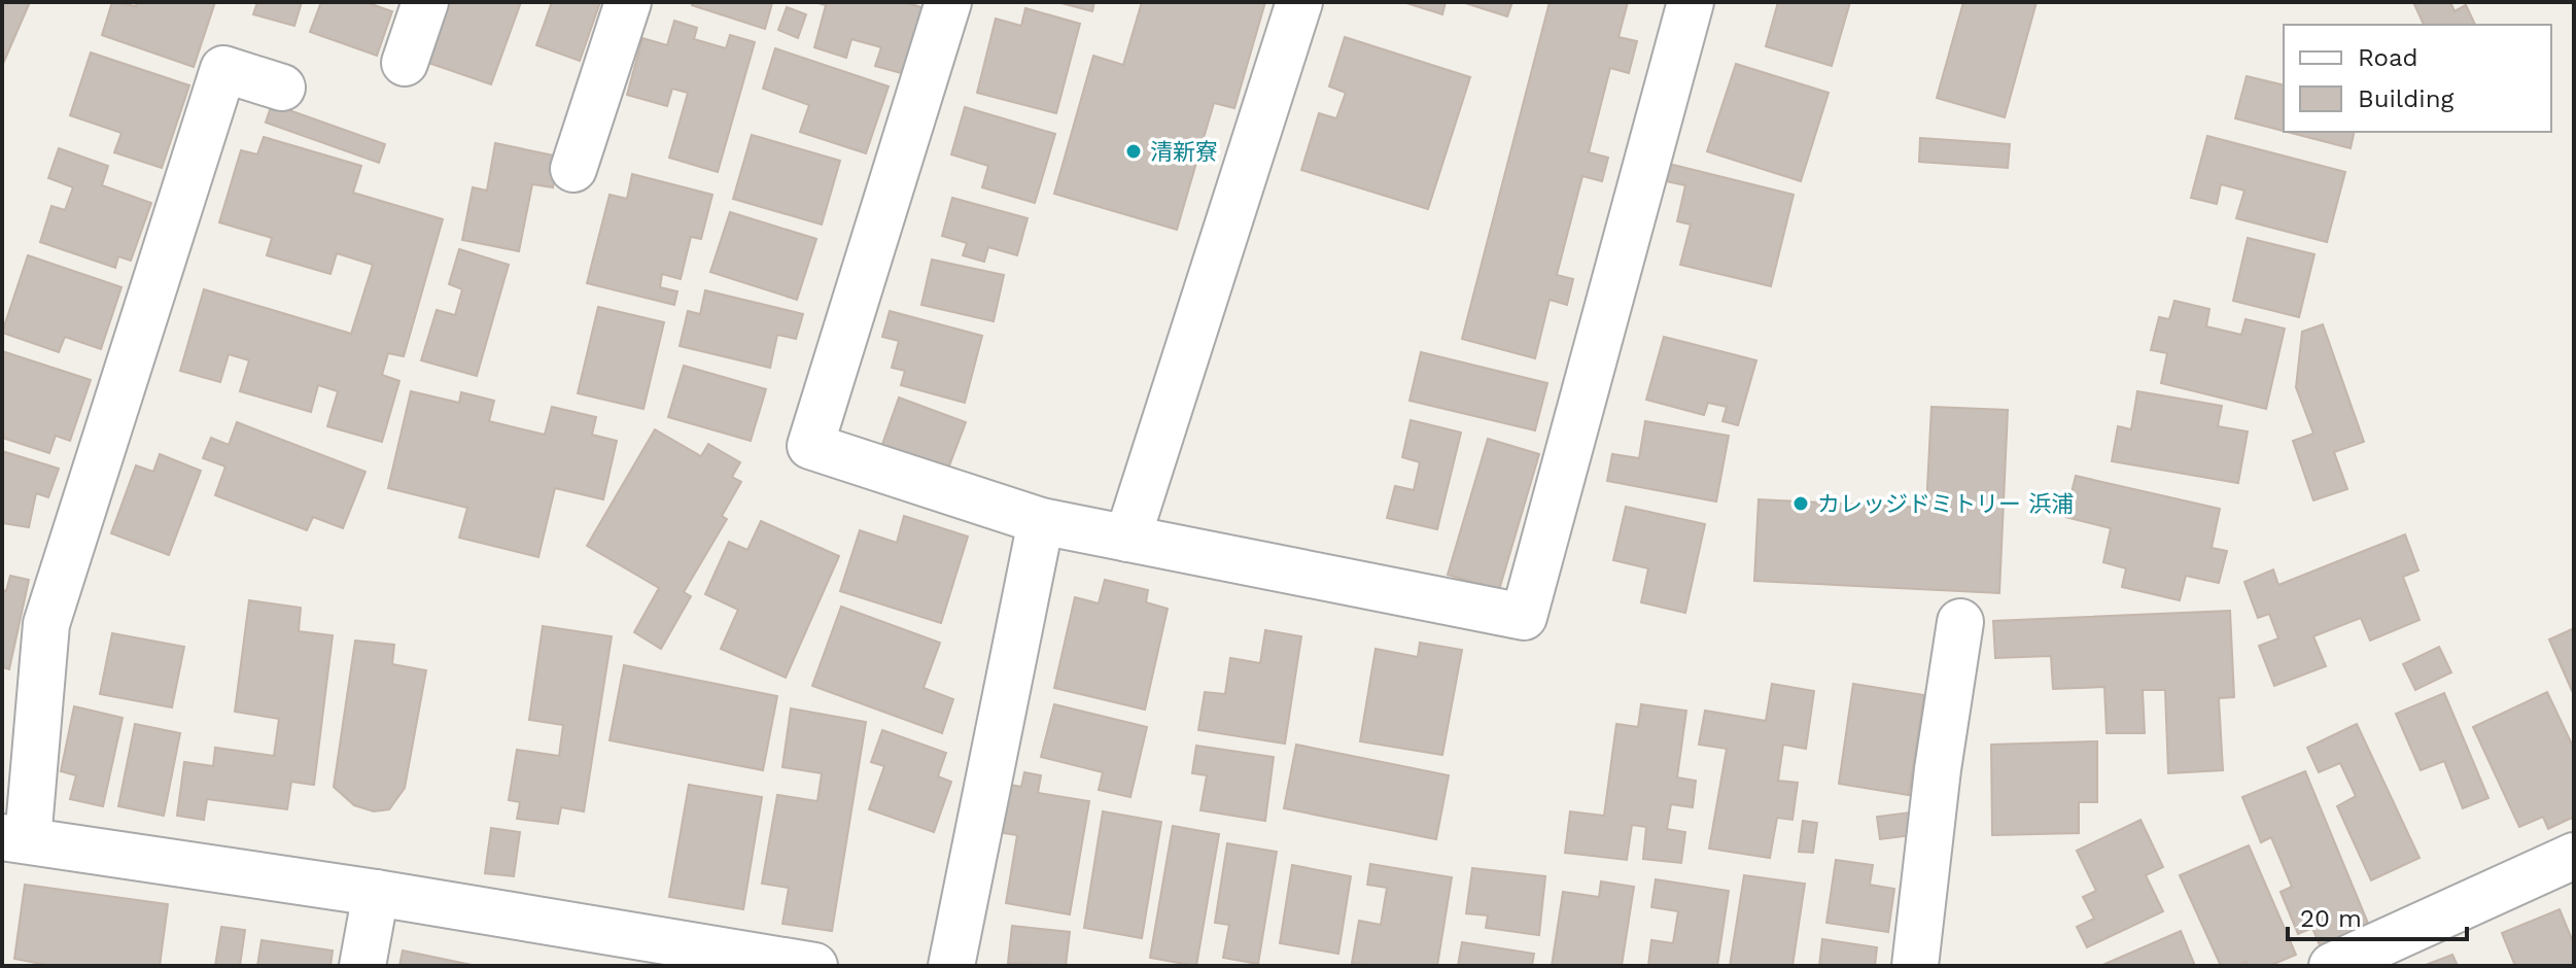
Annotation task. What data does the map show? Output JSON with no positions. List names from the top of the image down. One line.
{"places":["清新寮","カレッジドミトリー 浜浦"],"legend":["Road","Building"],"scale_bar":"20 m"}
